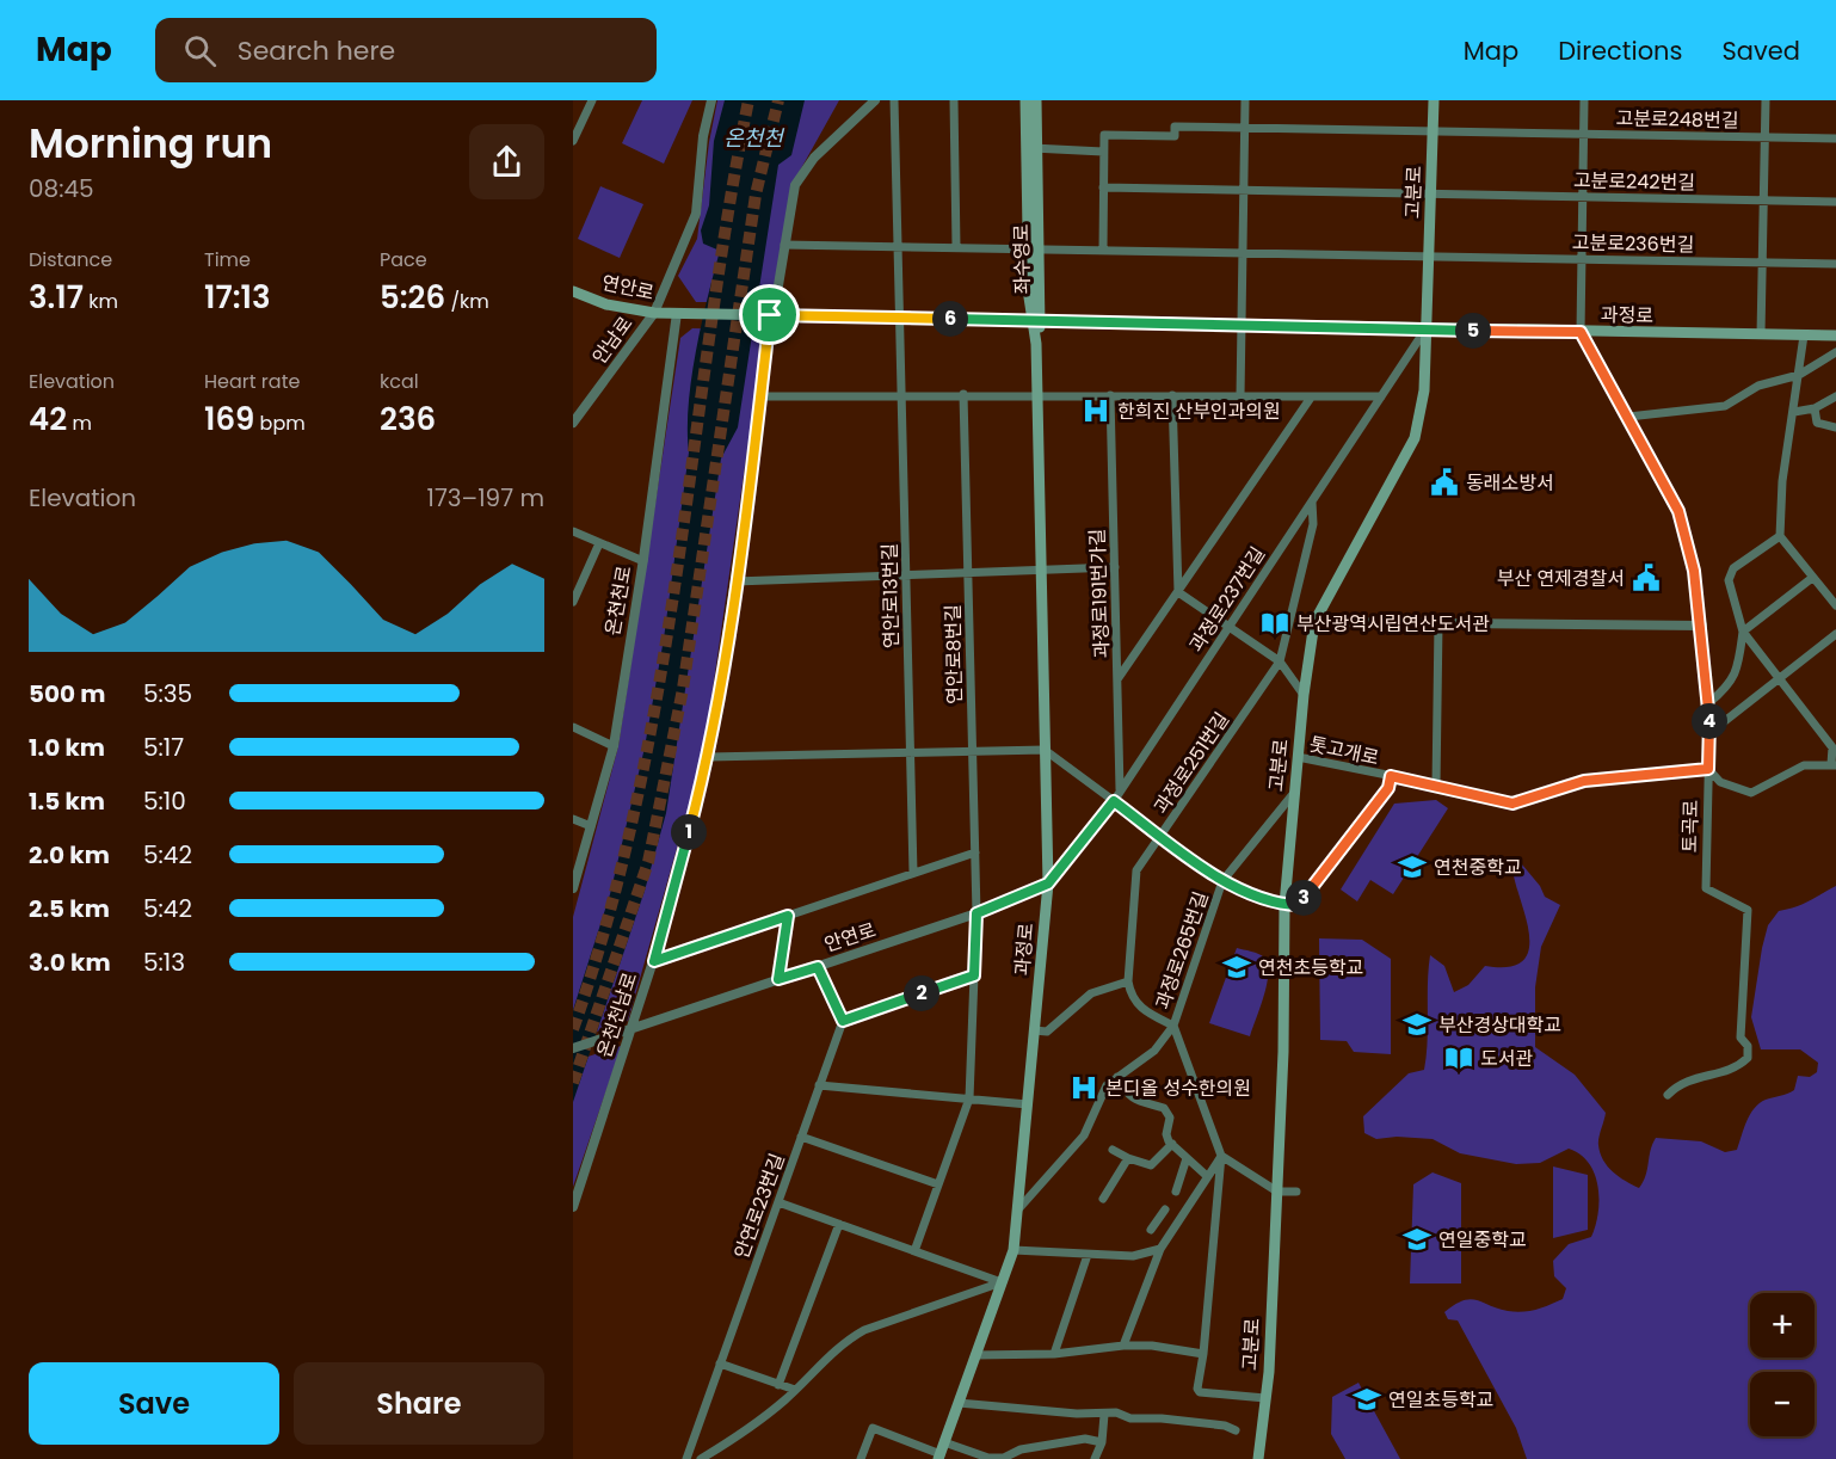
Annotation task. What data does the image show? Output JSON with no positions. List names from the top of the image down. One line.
{"streets":{"main road":["고분로","좌수영로","연안로","과정로"],"street":["고분로248번길","고분로242번길","고분로236번길","안남로","과정로191번가길","연안로13번길","과정로237번길","온천천로","연안로8번길","톳고개로","과정로251번길","토곡로","안연로","과정로265번길","온천천남로","안연로23번길"]},"crossings":[["고분로248번길","고분로"],["고분로242번길","고분로"],["고분로","고분로236번길"],["고분로","과정로"],["고분로","과정로237번길"],["고분로","톳고개로"],["고분로","과정로265번길"],["고분로236번길","좌수영로"],["고분로236번길","연안로13번길"],["고분로236번길","온천천남로"],["좌수영로","과정로"],["연안로","안남로"],["연안로","온천천로"],["연안로","온천천남로"],["과정로","과정로237번길"],["과정로","토곡로"],["과정로","안연로"],["과정로","과정로265번길"],["과정로191번가길","과정로237번길"],["과정로237번길","과정로251번길"],["과정로237번길","안연로"],["연안로8번길","안연로"],["톳고개로","토곡로"],["안연로","온천천남로"]],"water":["온천천"],"places":{"hospital":["한희진 산부인과의원","본디올 성수한의원"],"public building":["동래소방서","부산 연제경찰서"],"library":["부산광역시립연산도서관","도서관"],"school or university":["연천중학교","연천초등학교","부산경상대학교","연일중학교","연일초등학교"]},"page":{"header":"Map","search":"Search here","nav":["Map","Directions","Saved"],"heading":["Morning run","08:45"],"stats":[["Distance","3.17 km"],["Time","17:13"],["Pace","5:26 /km"],["Elevation","42 m"],["Heart rate","169 bpm"],["kcal","236"]],"pins":["6","5","4","1","3","2"],"chart":["Elevation","173–197 m"],"list":[{"name":"500 m","note":"5:35"},{"name":"1.0 km","note":"5:17"},{"name":"1.5 km","note":"5:10"},{"name":"2.0 km","note":"5:42"},{"name":"2.5 km","note":"5:42"},{"name":"3.0 km","note":"5:13"}],"map_buttons":["+","−"],"buttons":["Save","Share"]}}
